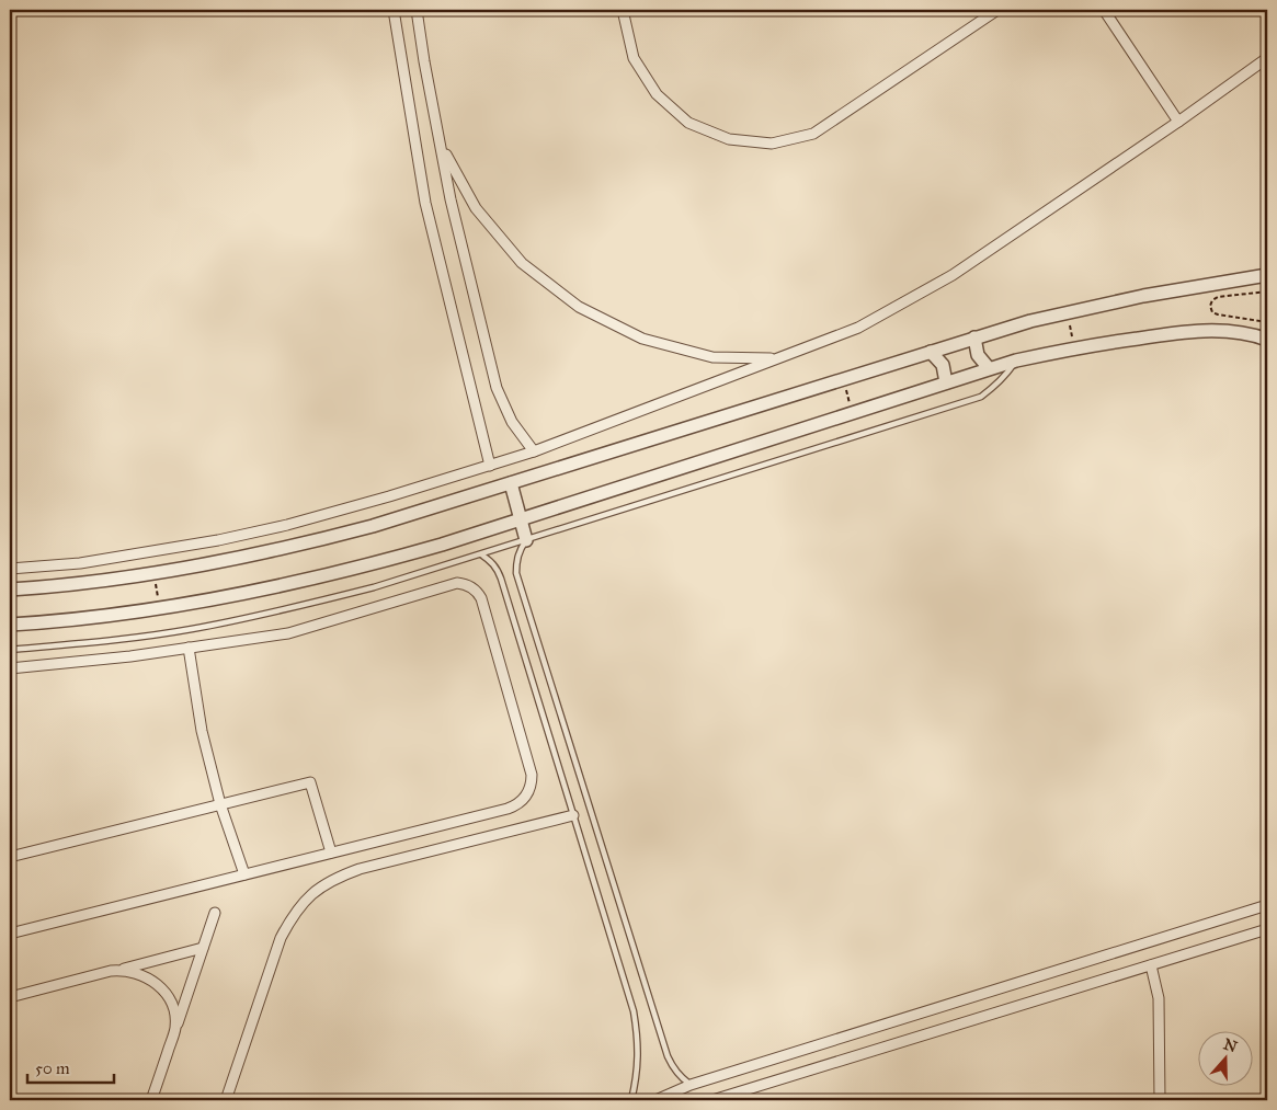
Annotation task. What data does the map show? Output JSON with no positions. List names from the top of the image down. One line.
{"scale_bar":"50 m","north":"top"}
